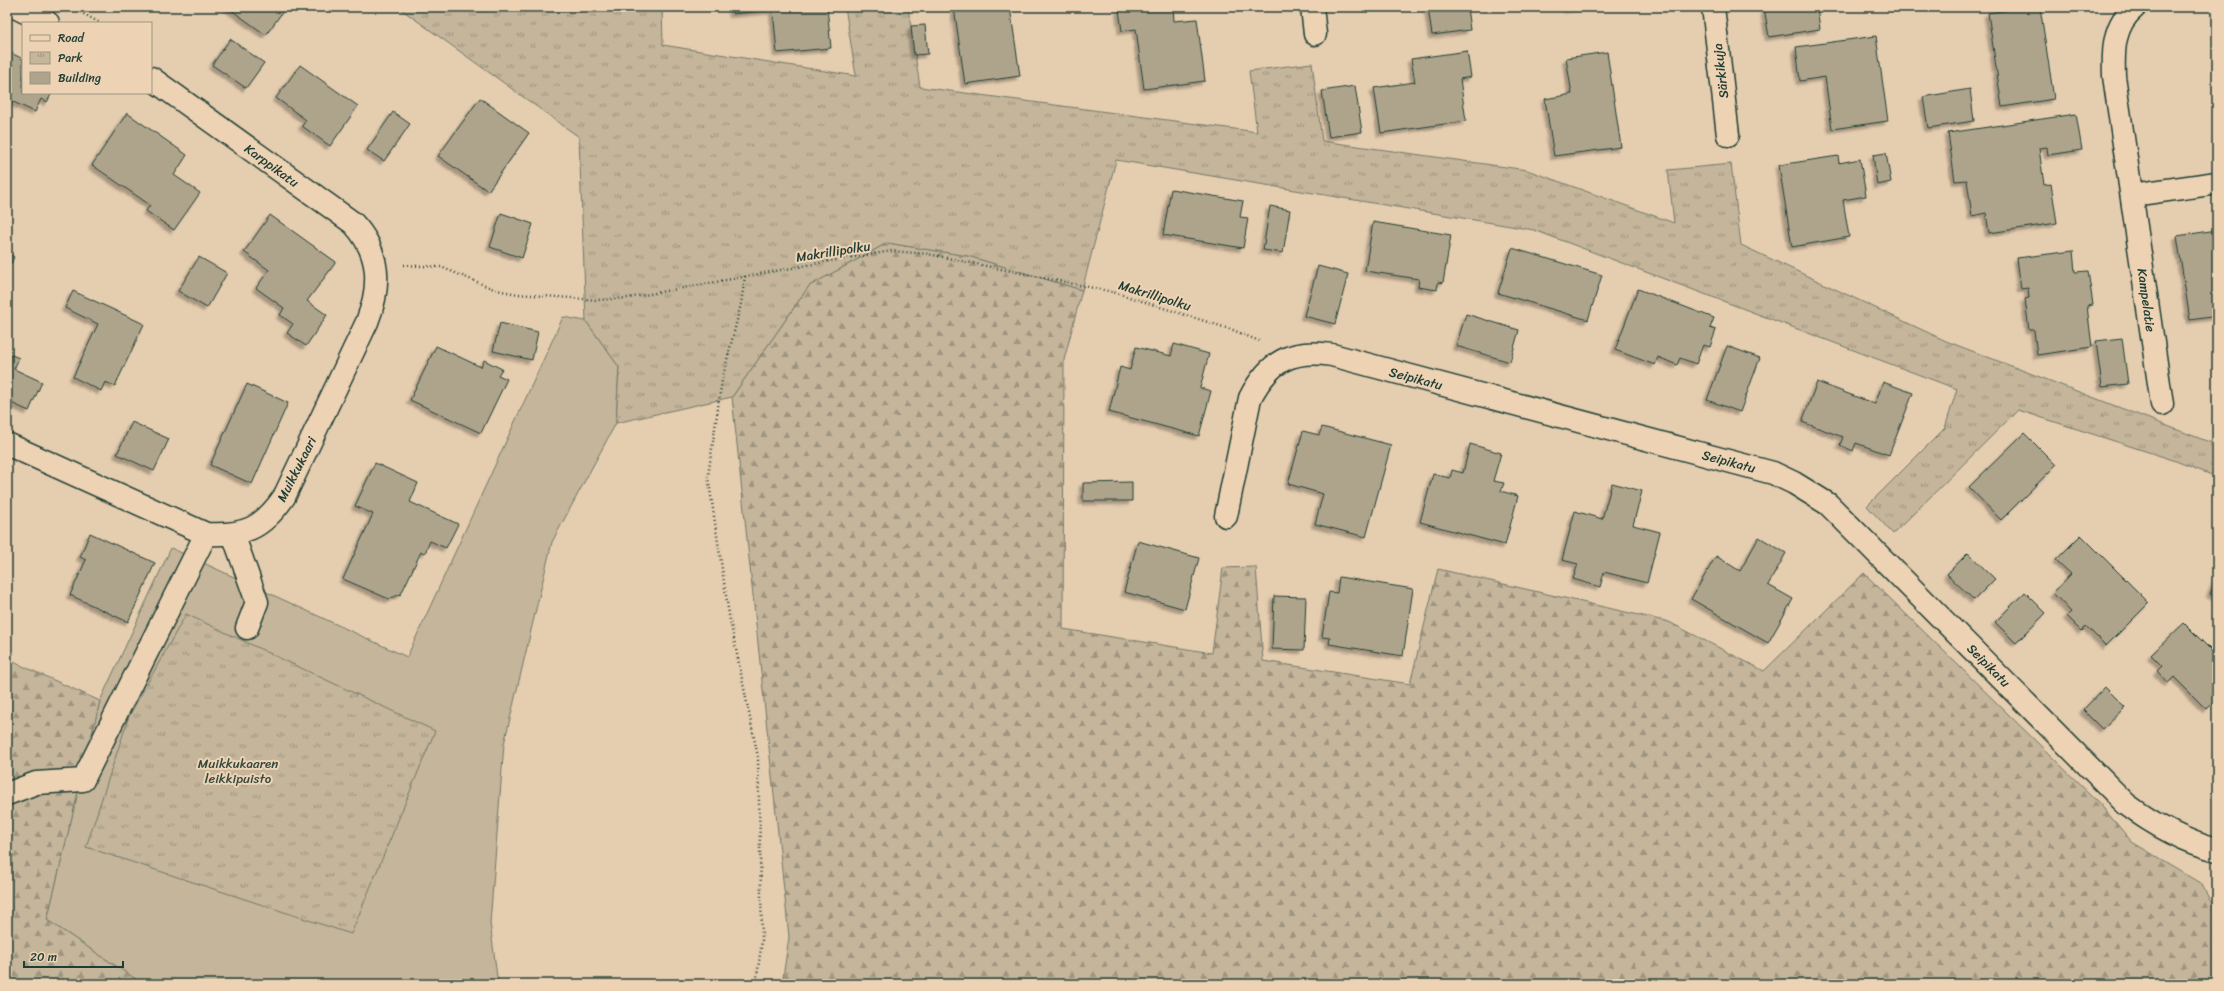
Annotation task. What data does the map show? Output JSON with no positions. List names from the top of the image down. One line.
{"streets":{"street":["Särkikuja","Karppikatu","Kampelatie","Seipikatu","Muikkukaari"],"path":["Makrillipolku"]},"crossings":[["Karppikatu","Makrillipolku"],["Karppikatu","Muikkukaari"],["Makrillipolku","Seipikatu"],["Makrillipolku","Muikkukaari"]],"parks":["Muikkukaaren leikkipuisto"],"legend":["Road","Park","Building"],"scale_bar":"20 m"}
